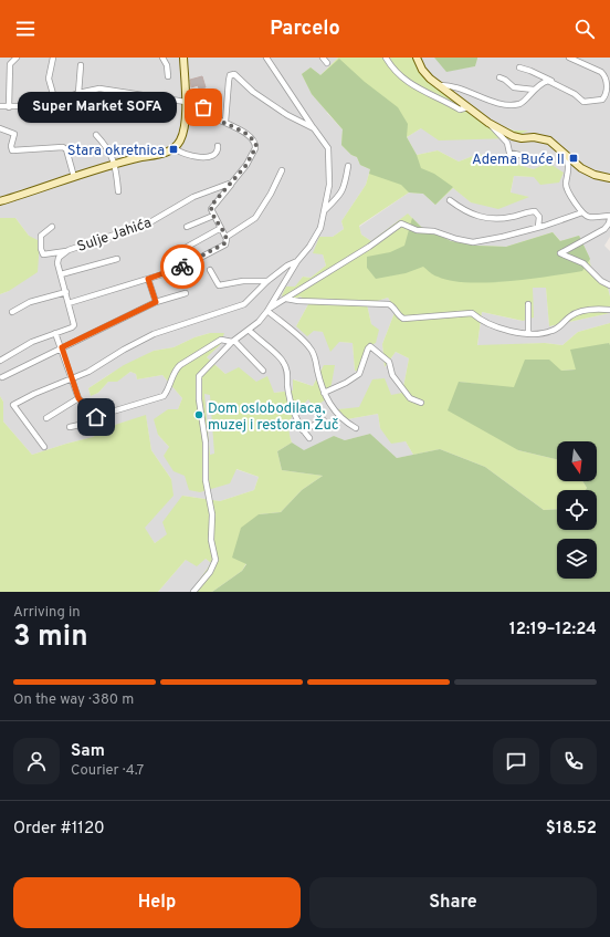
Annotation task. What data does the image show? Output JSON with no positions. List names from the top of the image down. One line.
{"streets":{"street":["Sulje Jahića"]},"places":{"other":["Super Market SOFA","Dom oslobodilaca, muzej i restoran Žuč"],"transit":["Stara okretnica","Adema Buće II"]},"north":"bottom","page":{"header":"Parcelo","bubble":"Super Market SOFA","heading":["3 min","Arriving in","12:19–12:24"],"panel":["Sam","Courier · 4.7","Order #1120","$18.52"],"bar":"On the way · 380 m","buttons":["Help","Share"]}}
